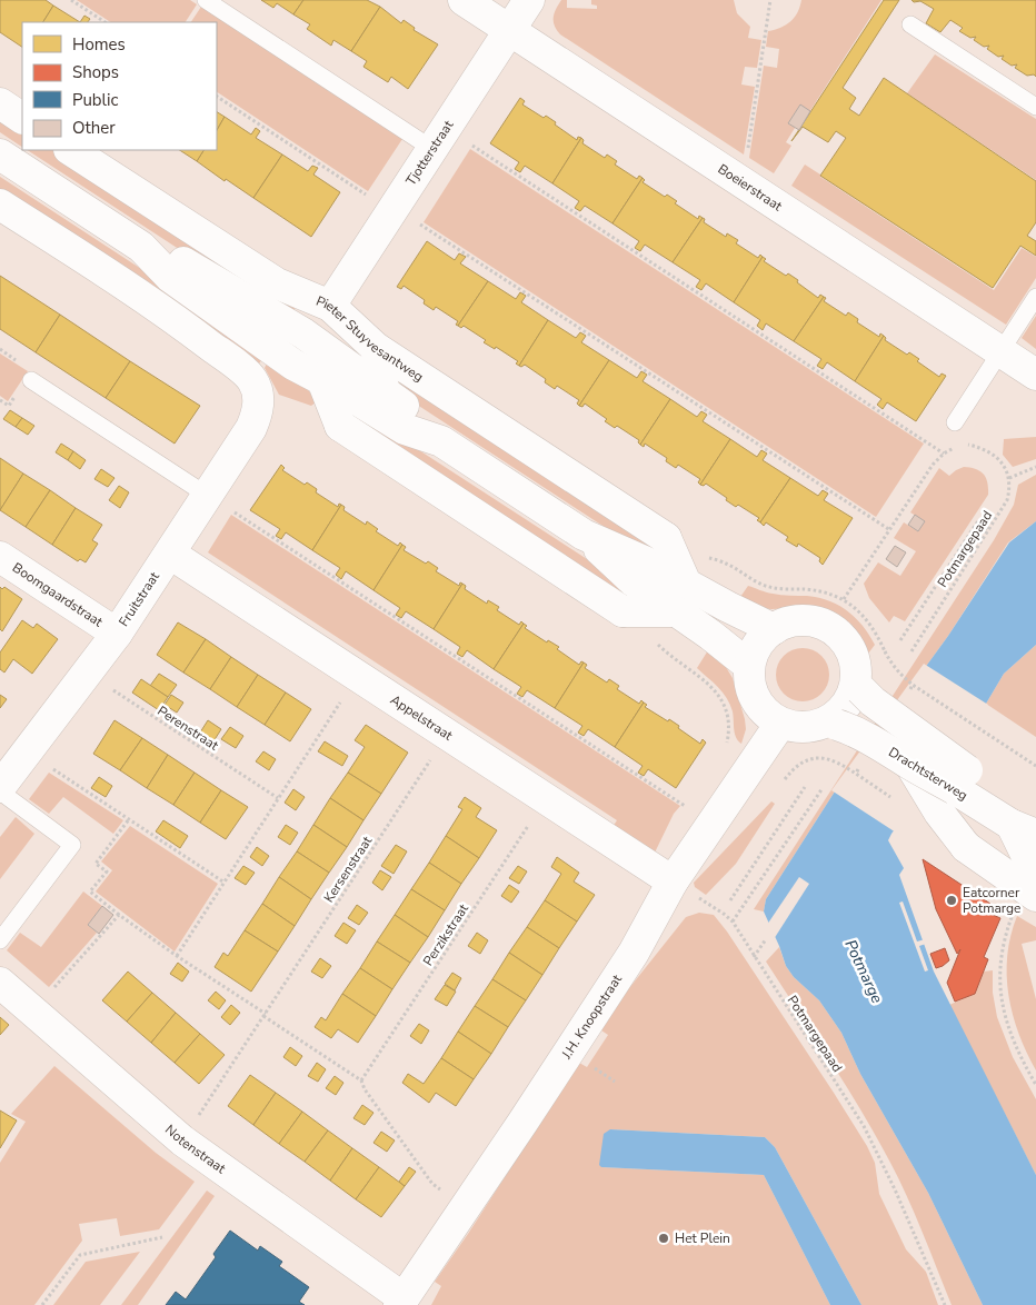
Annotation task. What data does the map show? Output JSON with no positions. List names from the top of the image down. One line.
{"streets":{"street":["Tjotterstraat","Boeierstraat","Pieter Stuyvesantweg","Boomgaardstraat","Fruitstraat","Appelstraat","Drachtsterweg","J.H. Knoopstraat","Notenstraat"],"path":["Potmargepaad","Perenstraat","Kersenstraat","Perzikstraat"]},"crossings":[["Tjotterstraat","Boeierstraat"],["Tjotterstraat","Pieter Stuyvesantweg"],["Boomgaardstraat","Fruitstraat"],["Fruitstraat","Appelstraat"],["Fruitstraat","Perenstraat"],["Appelstraat","Kersenstraat"],["Appelstraat","Perzikstraat"],["Appelstraat","J.H. Knoopstraat"],["Drachtsterweg","J.H. Knoopstraat"],["Kersenstraat","Notenstraat"],["J.H. Knoopstraat","Notenstraat"]],"water":["Potmarge"],"places":["Eatcorner Potmarge","Het Plein"],"legend":["Homes","Shops","Public","Other"]}
